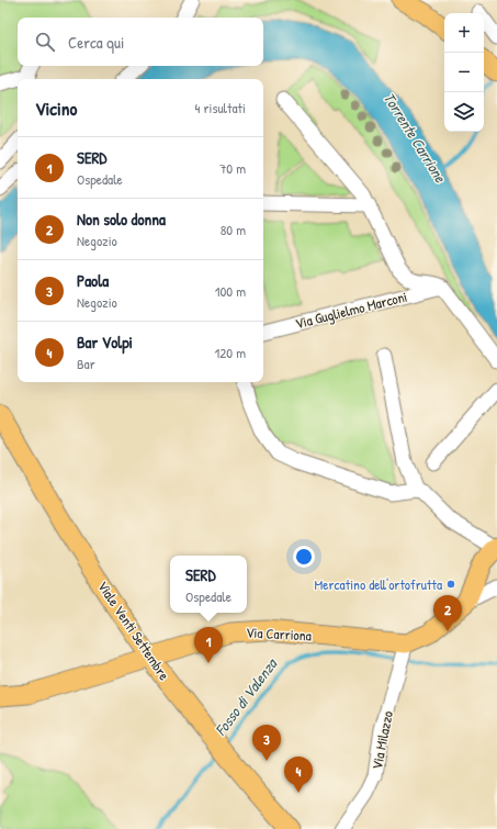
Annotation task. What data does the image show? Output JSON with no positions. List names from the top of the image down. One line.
{"streets":{"main road":["Viale Venti Settembre","Via Carriona"],"street":["Via Guglielmo Marconi","Via Milazzo"]},"crossings":[["Viale Venti Settembre","Via Carriona"],["Via Carriona","Via Milazzo"]],"water":["Torrente Carrione","Fosso di Valenza"],"places":["Mercatino dell'ortofrutta"],"page":{"map_buttons":["+","−"],"search":"Cerca qui","heading":["Vicino","4 risultati"],"list":[{"mark":"1","name":"SERD","note":"Ospedale","value":"70 m"},{"mark":"2","name":"Non solo donna","note":"Negozio","value":"80 m"},{"mark":"3","name":"Paola","note":"Negozio","value":"100 m"},{"mark":"4","name":"Bar Volpi","note":"Bar","value":"120 m"}],"popup":["SERD","Ospedale"],"pins":["2","1","3","4"]}}
